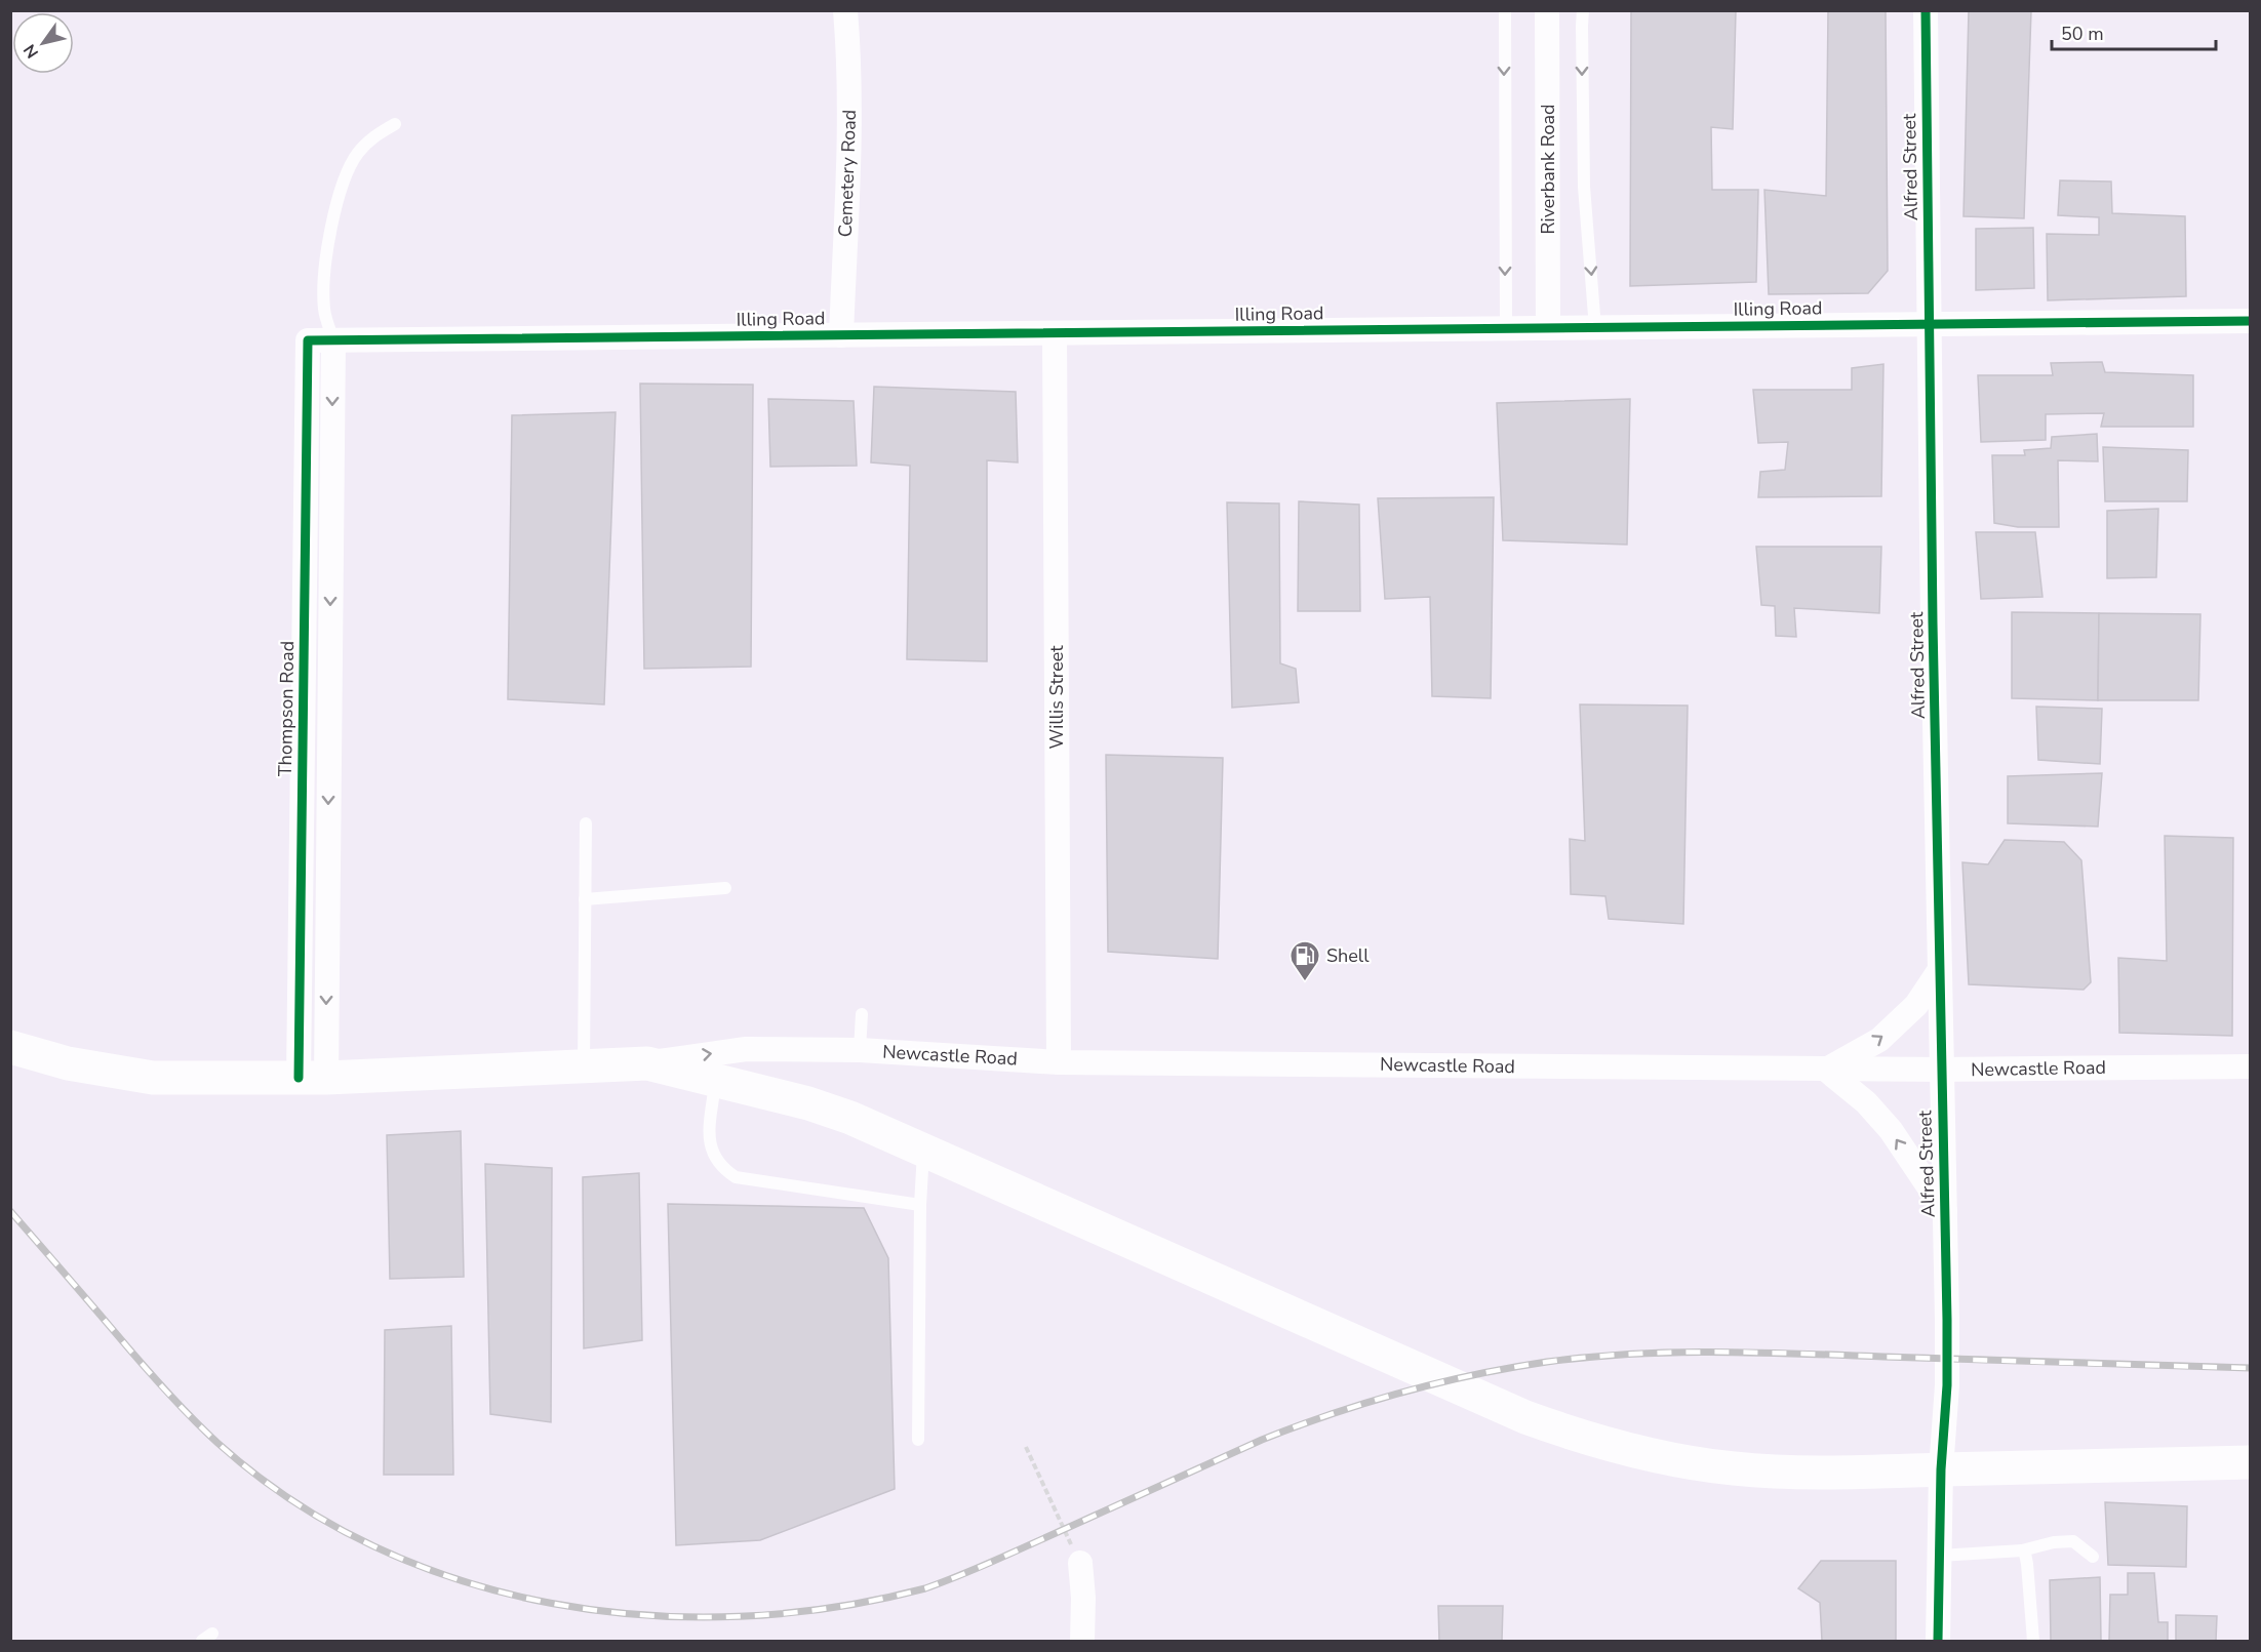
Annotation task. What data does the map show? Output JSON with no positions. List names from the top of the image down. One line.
{"streets":{"street":["Alfred Street","Riverbank Road","Cemetery Road","Illing Road","Willis Street","Thompson Road","Newcastle Road"]},"crossings":[["Alfred Street","Illing Road"],["Alfred Street","Newcastle Road"],["Riverbank Road","Illing Road"],["Cemetery Road","Illing Road"],["Illing Road","Willis Street"],["Illing Road","Thompson Road"],["Willis Street","Newcastle Road"]],"places":{"fuel station":["Shell"]},"scale_bar":"50 m","north":"bottom left"}
